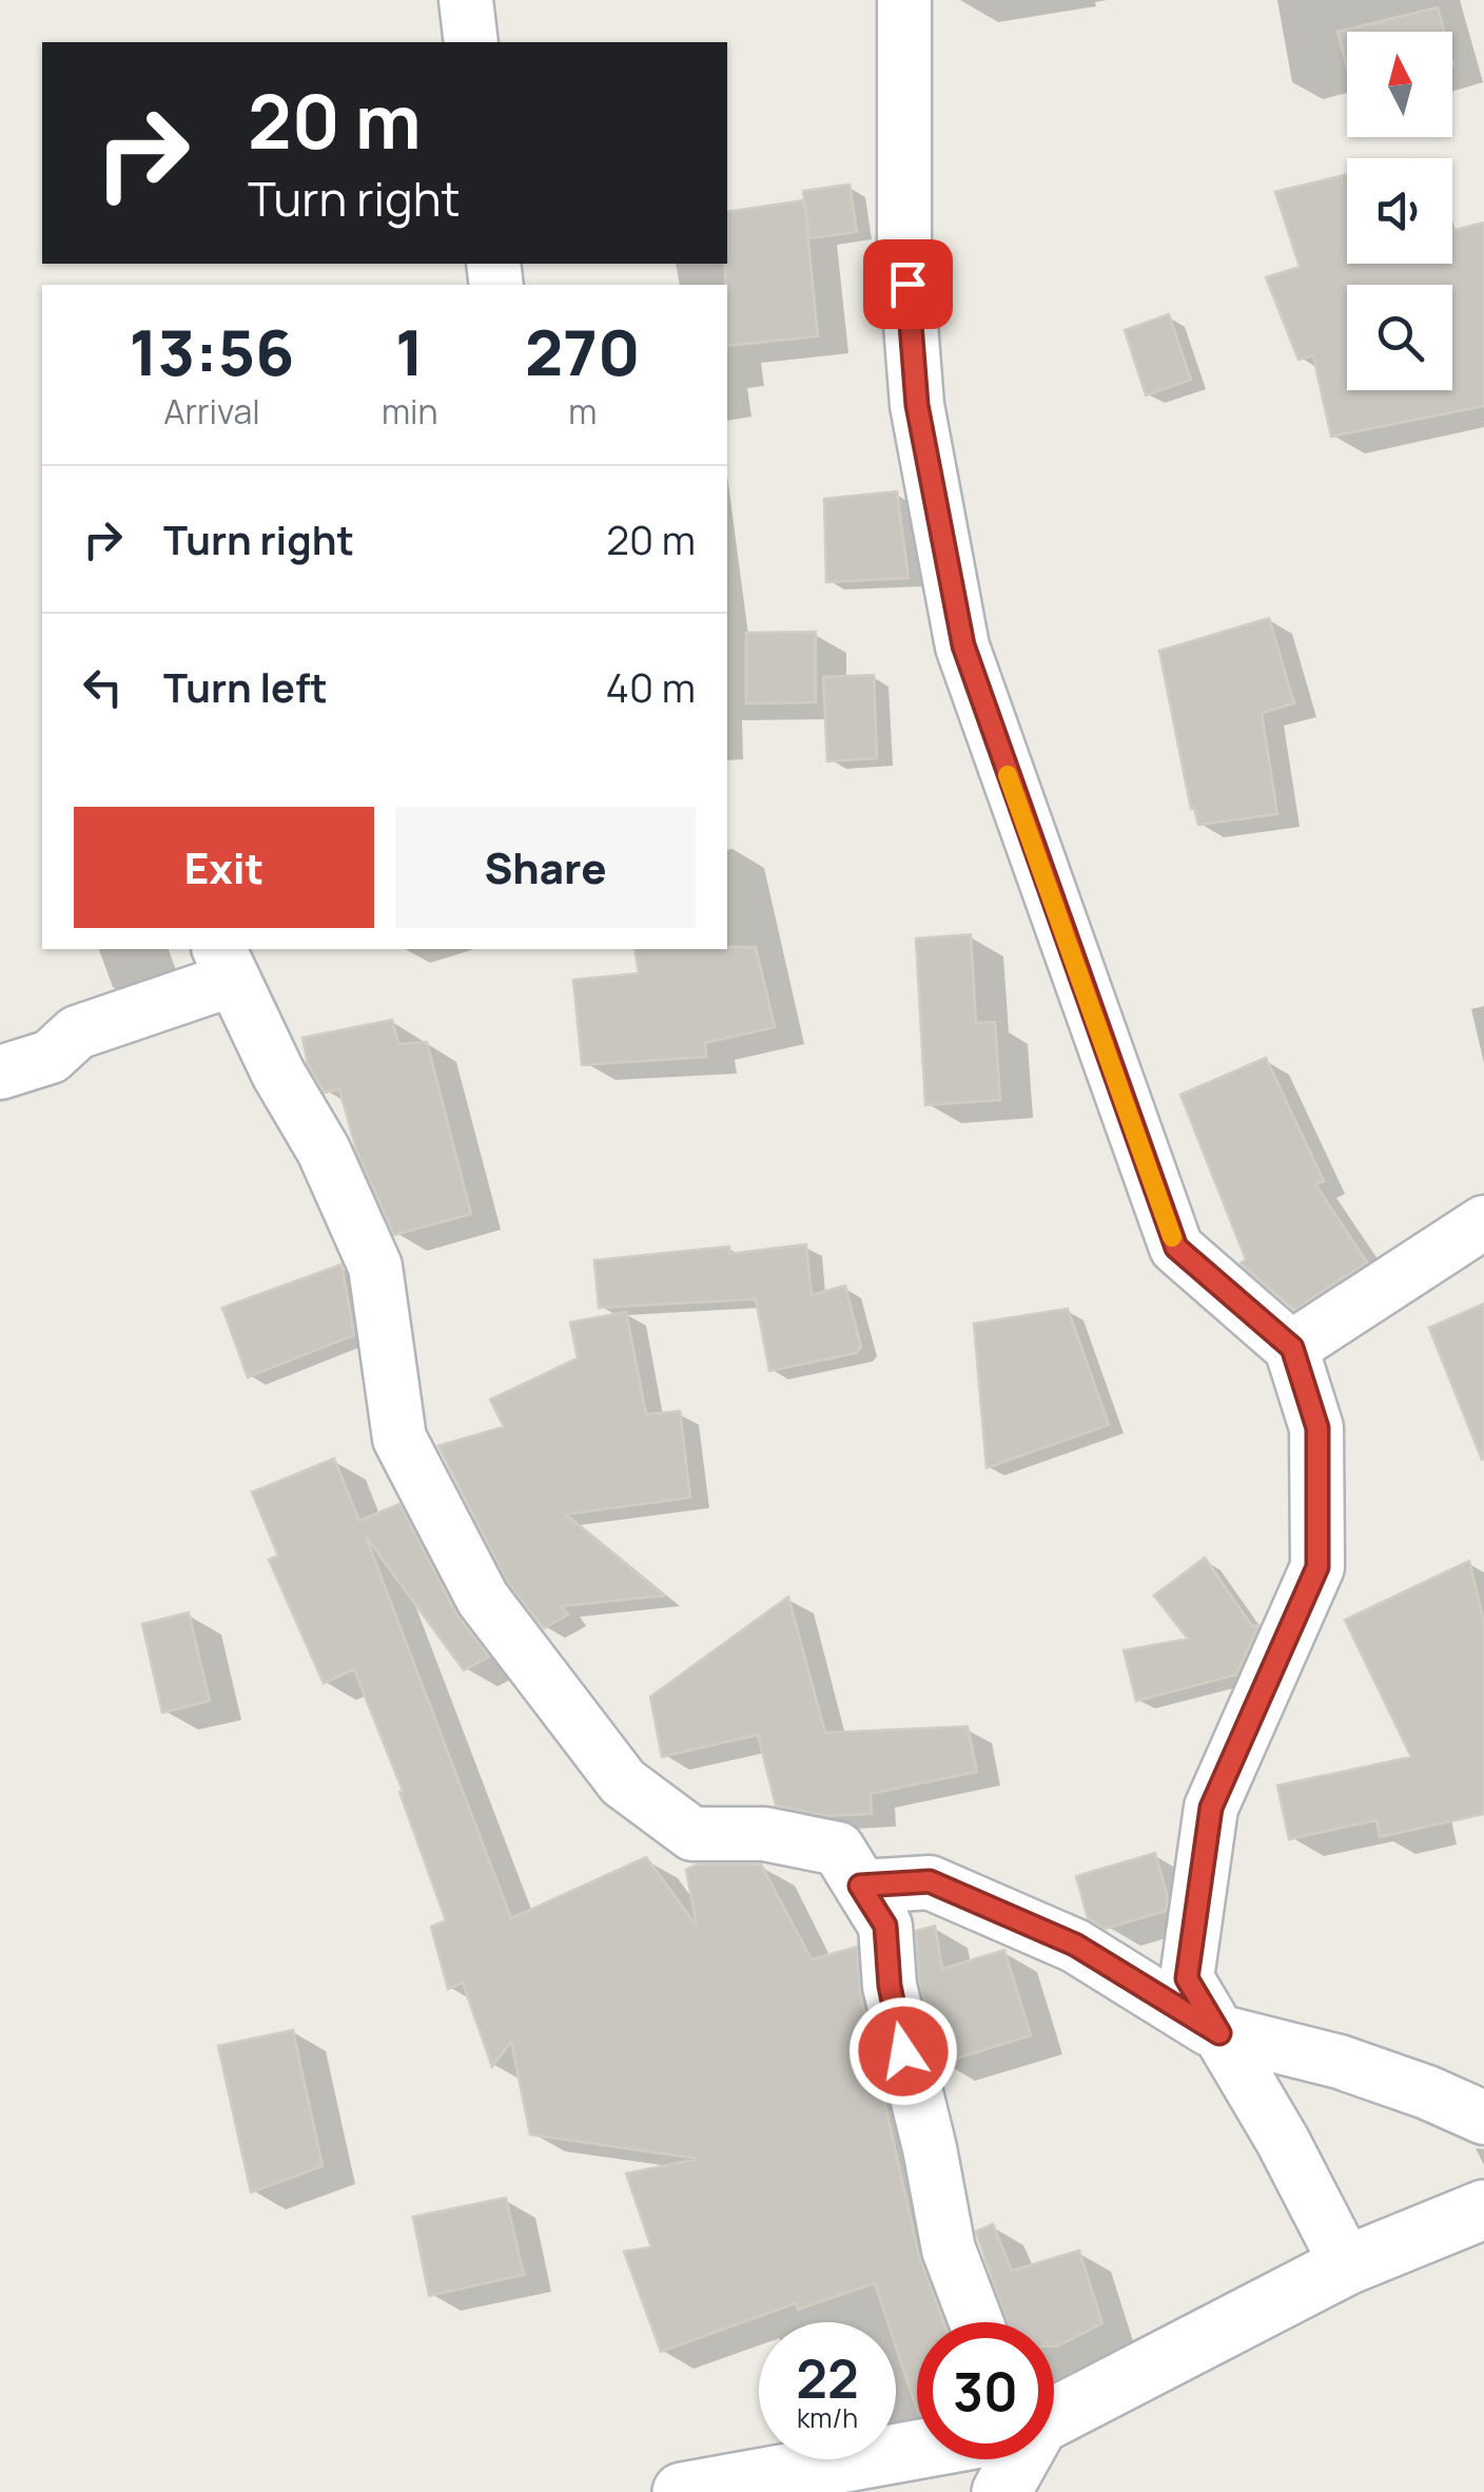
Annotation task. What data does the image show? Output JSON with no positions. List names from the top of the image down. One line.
{"north":"top","page":{"turn":["20 m","Turn right"],"eta":["13:56","Arrival","1","min","270","m"],"list":[{"name":"Turn right","value":"20 m"},{"name":"Turn left","value":"40 m"}],"buttons":["Exit","Share"],"speed":"22 km/h","limit":"30"}}
